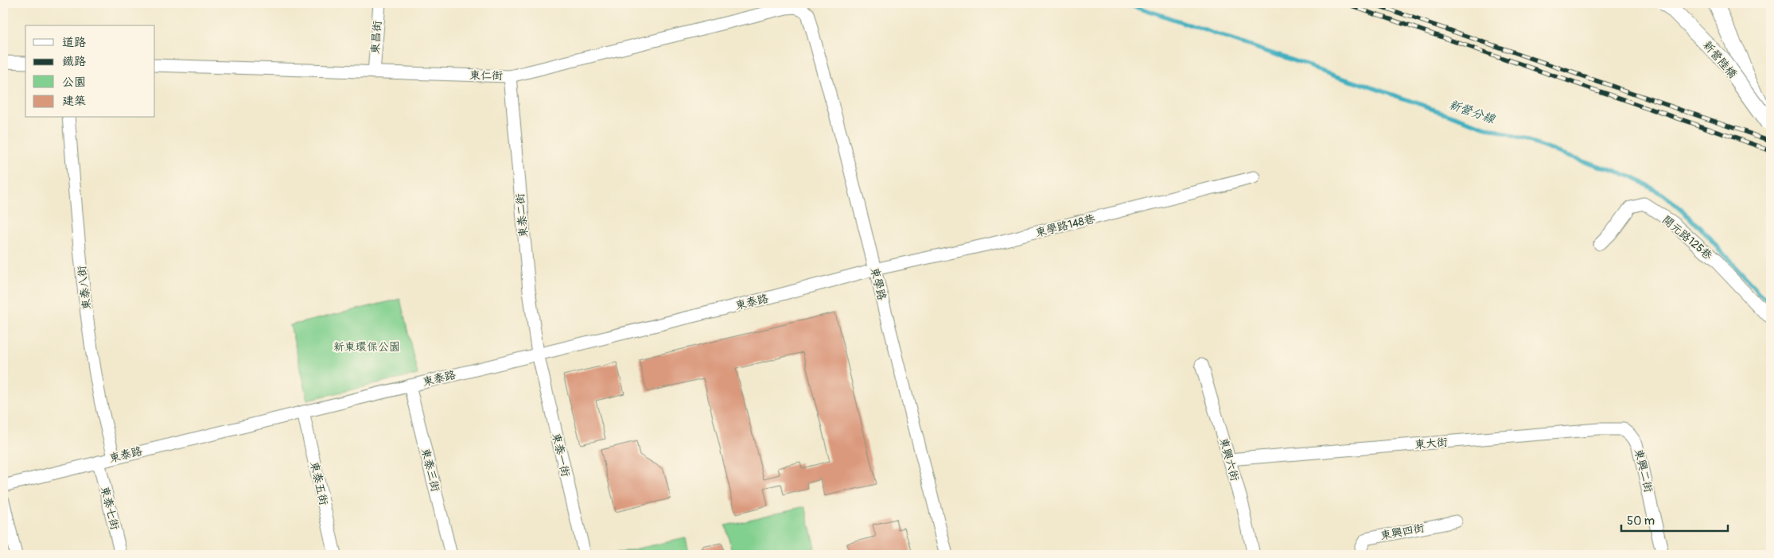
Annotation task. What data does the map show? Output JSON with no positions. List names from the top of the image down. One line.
{"streets":{"street":["東昌街","新營陸橋","東仁街","東泰二街","東學路148巷","開元路125巷","東學路","東泰八街","東泰路","東大街","東泰一街","東興六街","東泰三街","東興二街","東泰五街","東泰七街","東興四街"]},"crossings":[["東昌街","東仁街"],["東仁街","東泰二街"],["東仁街","東學路"],["東泰二街","東泰路"],["東泰二街","東泰一街"],["東學路148巷","東學路"],["東學路148巷","東泰路"],["東學路","東泰路"],["東泰八街","東泰路"],["東泰路","東泰一街"],["東泰路","東泰三街"],["東泰路","東泰五街"],["東泰路","東泰七街"],["東大街","東興六街"],["東大街","東興二街"]],"water":["新營分線"],"parks":["新東環保公園"],"legend":["道路","鐵路","公園","建築"],"scale_bar":"50 m"}
